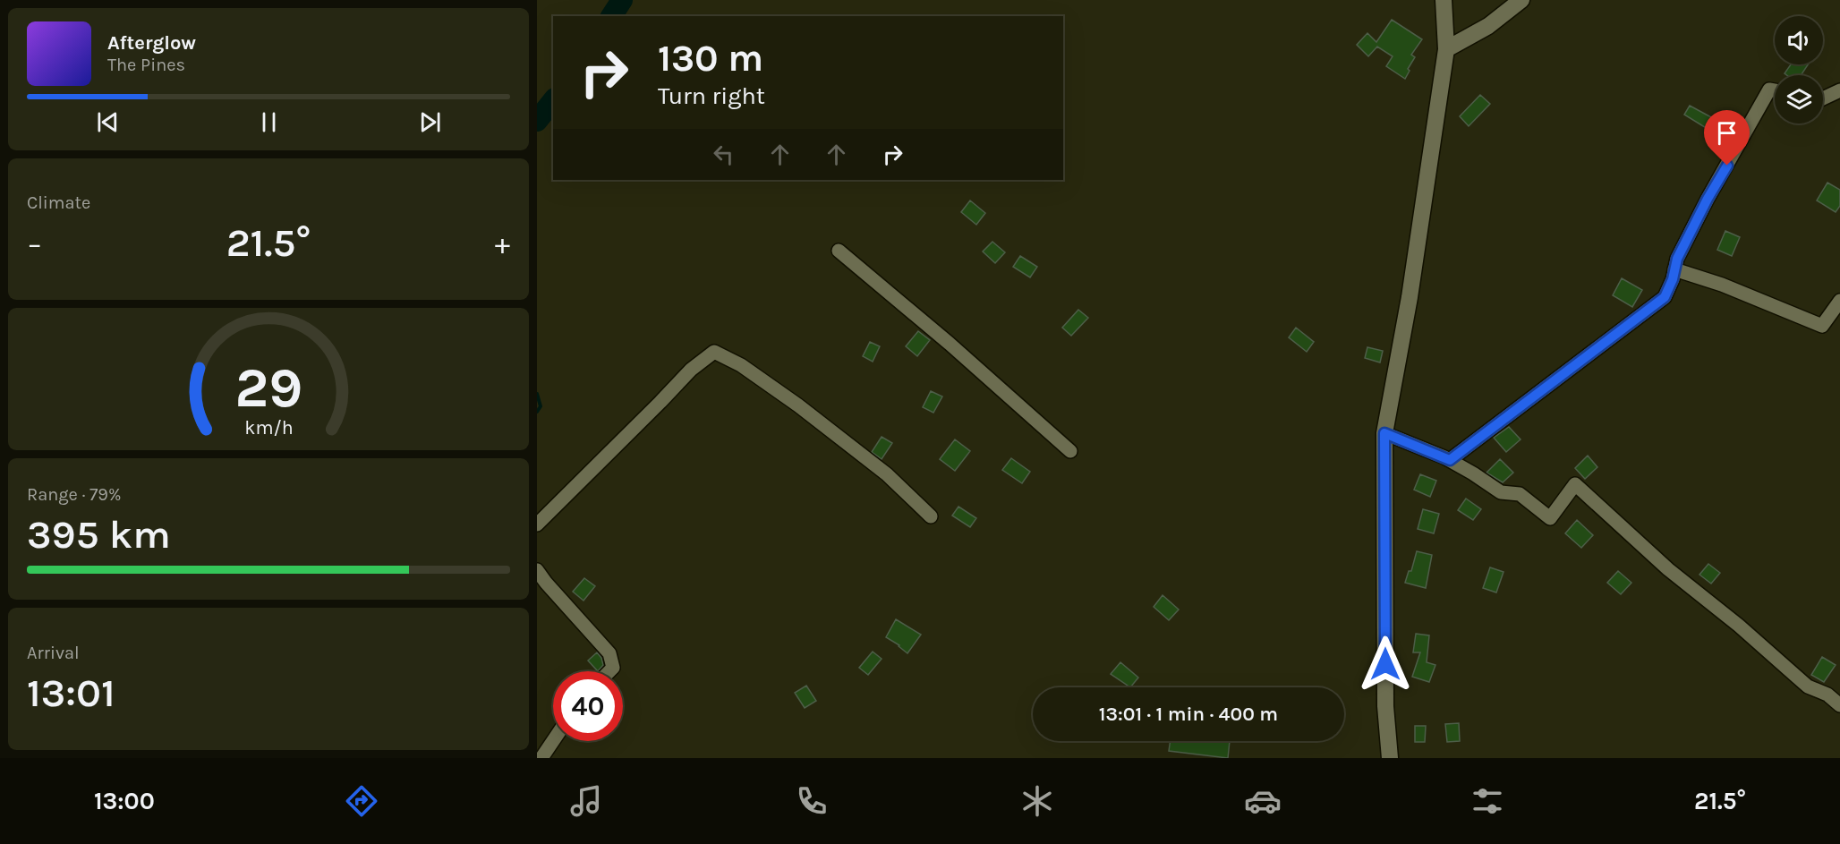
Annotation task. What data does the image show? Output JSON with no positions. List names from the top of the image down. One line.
{"page":{"turn":["130 m","Turn right"],"song":["Afterglow","The Pines"],"tile":["Climate",["Range · 79%","395 km"],["Arrival","13:01"]],"heat":["−","21.5°","+"],"limit":"40","trip":"13:01 · 1 min · 400 m","tabs":["13:00","21.5°"],"gauge":["29","km/h"]}}
